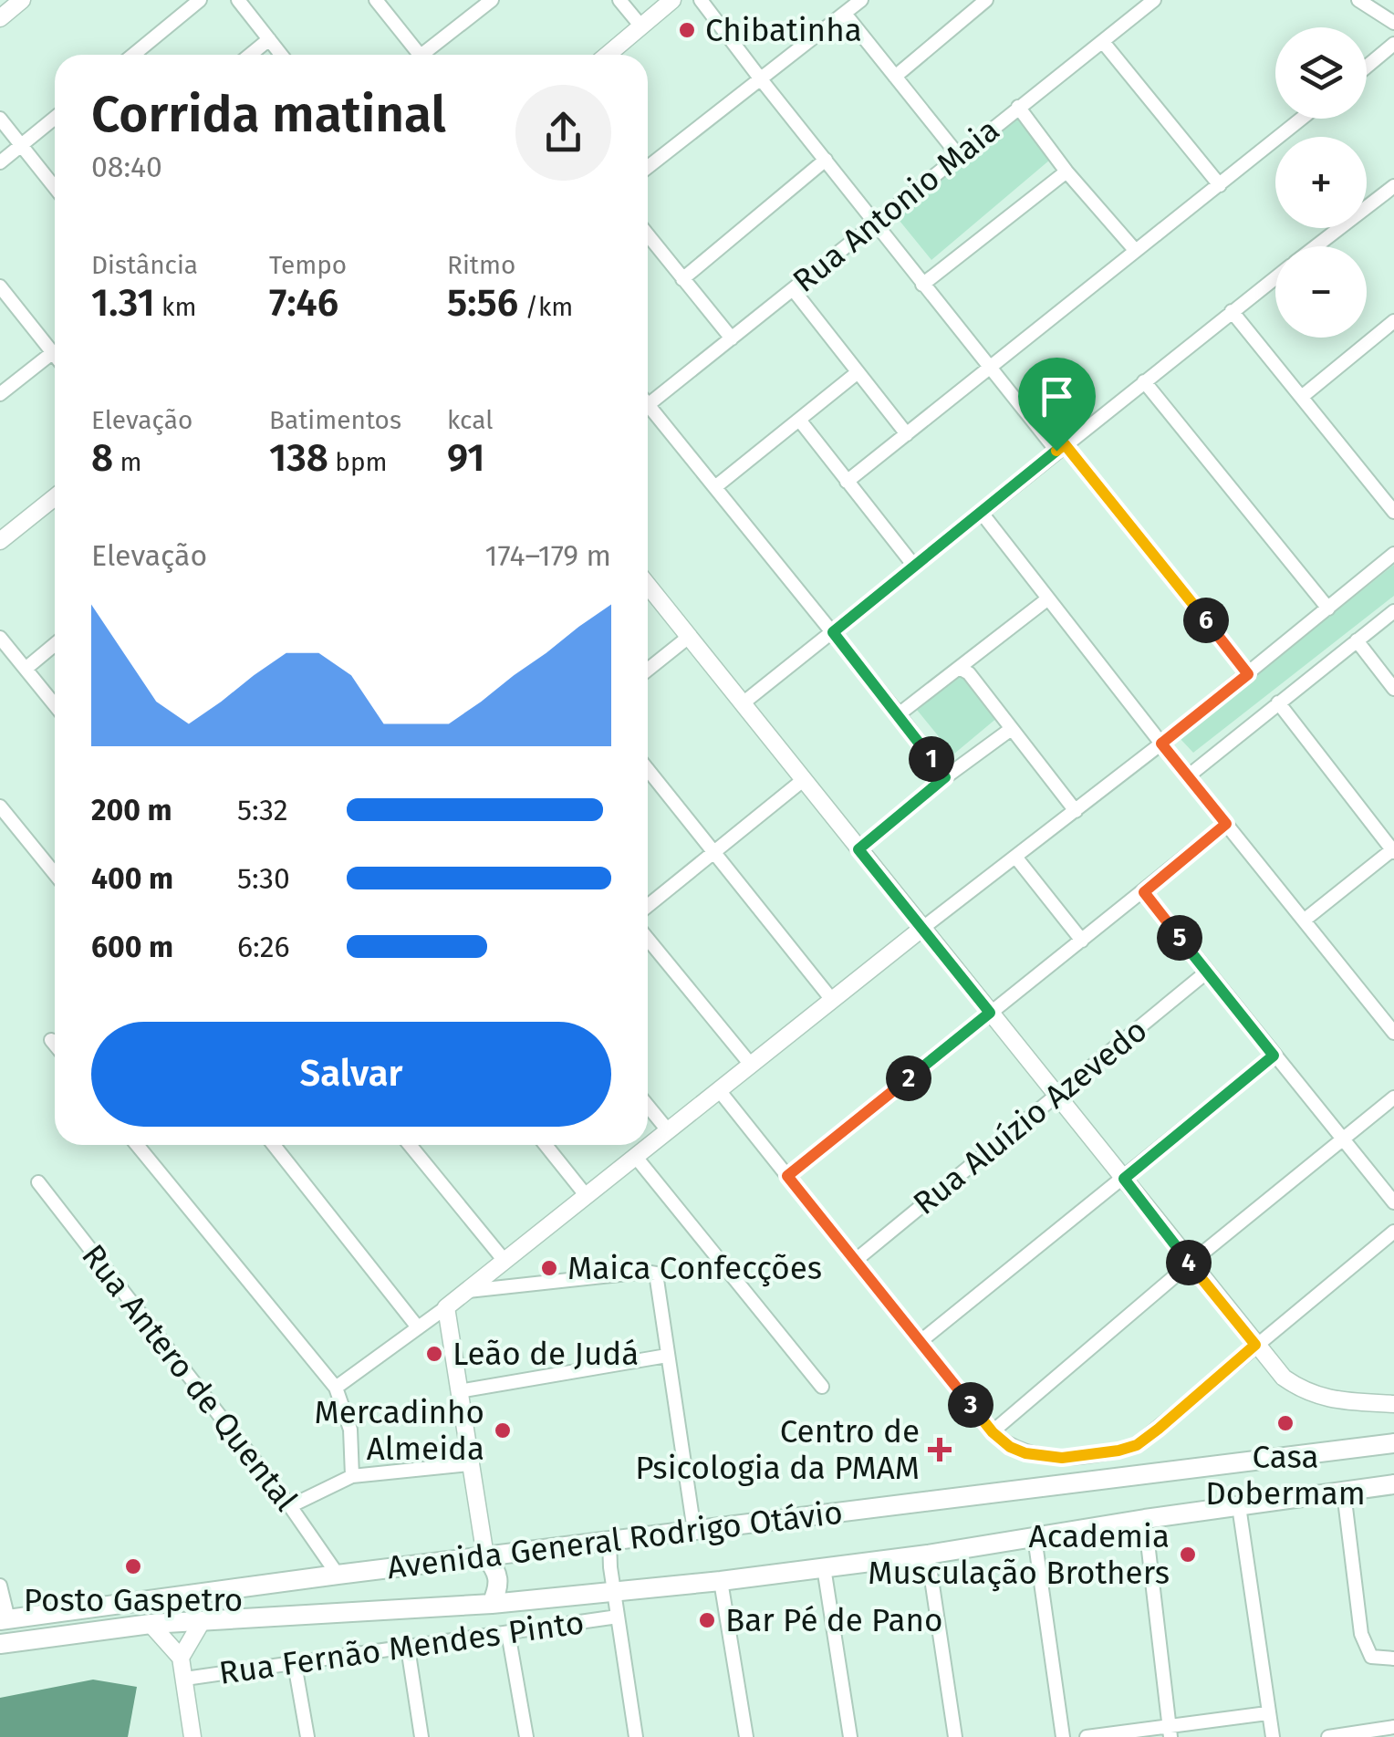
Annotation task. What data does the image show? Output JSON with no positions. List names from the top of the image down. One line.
{"streets":{"main road":["Avenida General Rodrigo Otávio"],"street":["Rua Antonio Maia","Rua Aluízio Azevedo","Rua Antero de Quental","Rua Fernão Mendes Pinto"]},"crossings":[["Rua Antero de Quental","Avenida General Rodrigo Otávio"]],"places":{"other":["Chibatinha","Maica Confecções","Leão de Judá","Casa Dobermam","Mercadinho Almeida","Academia Musculação Brothers","Posto Gaspetro","Bar Pé de Pano"],"health":["Centro de Psicologia da PMAM"]},"page":{"map_buttons":["+","−"],"heading":["Corrida matinal","08:40"],"stats":[["Distância","1.31 km"],["Tempo","7:46"],["Ritmo","5:56 /km"],["Elevação","8 m"],["Batimentos","138 bpm"],["kcal","91"]],"chart":["Elevação","174–179 m"],"pins":["6","1","5","2","4","3"],"list":[{"name":"200 m","note":"5:32"},{"name":"400 m","note":"5:30"},{"name":"600 m","note":"6:26"}],"buttons":"Salvar"}}
